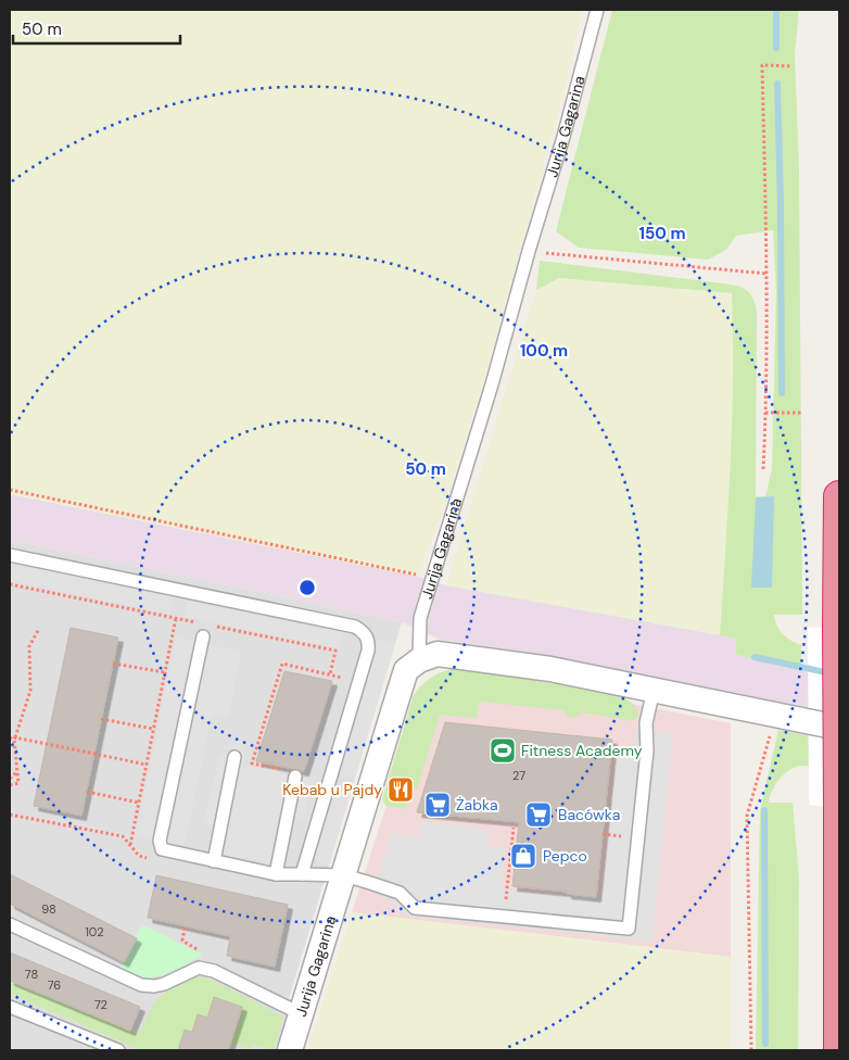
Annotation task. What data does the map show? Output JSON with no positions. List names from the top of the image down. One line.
{"streets":{"street":["Jurija Gagarina"]},"places":{"sports":["Fitness Academy"],"restaurant":["Kebab u Pajdy"],"supermarket":["Żabka","Bacówka"],"shop":["Pepco"]},"house_numbers":["27","98","102","78","76","72"],"scale_bar":"50 m","rings":["150 m","100 m","50 m"]}
